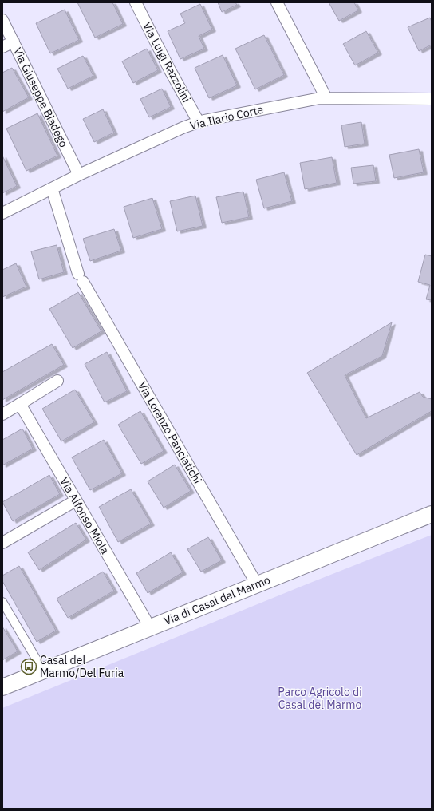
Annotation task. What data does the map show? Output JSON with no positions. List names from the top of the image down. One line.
{"streets":{"main road":["Via di Casal del Marmo"],"street":["Via Luigi Razzolini","Via Giuseppe Biadego","Via Ilario Corte","Via Lorenzo Panciatichi","Via Alfonso Miola"]},"crossings":[["Via Luigi Razzolini","Via Ilario Corte"],["Via Giuseppe Biadego","Via Ilario Corte"],["Via Ilario Corte","Via Lorenzo Panciatichi"],["Via Lorenzo Panciatichi","Via di Casal del Marmo"],["Via Alfonso Miola","Via di Casal del Marmo"]],"parks":["Parco Agricolo di Casal del Marmo"],"places":{"bus stop":["Casal del Marmo/Del Furia"]}}
